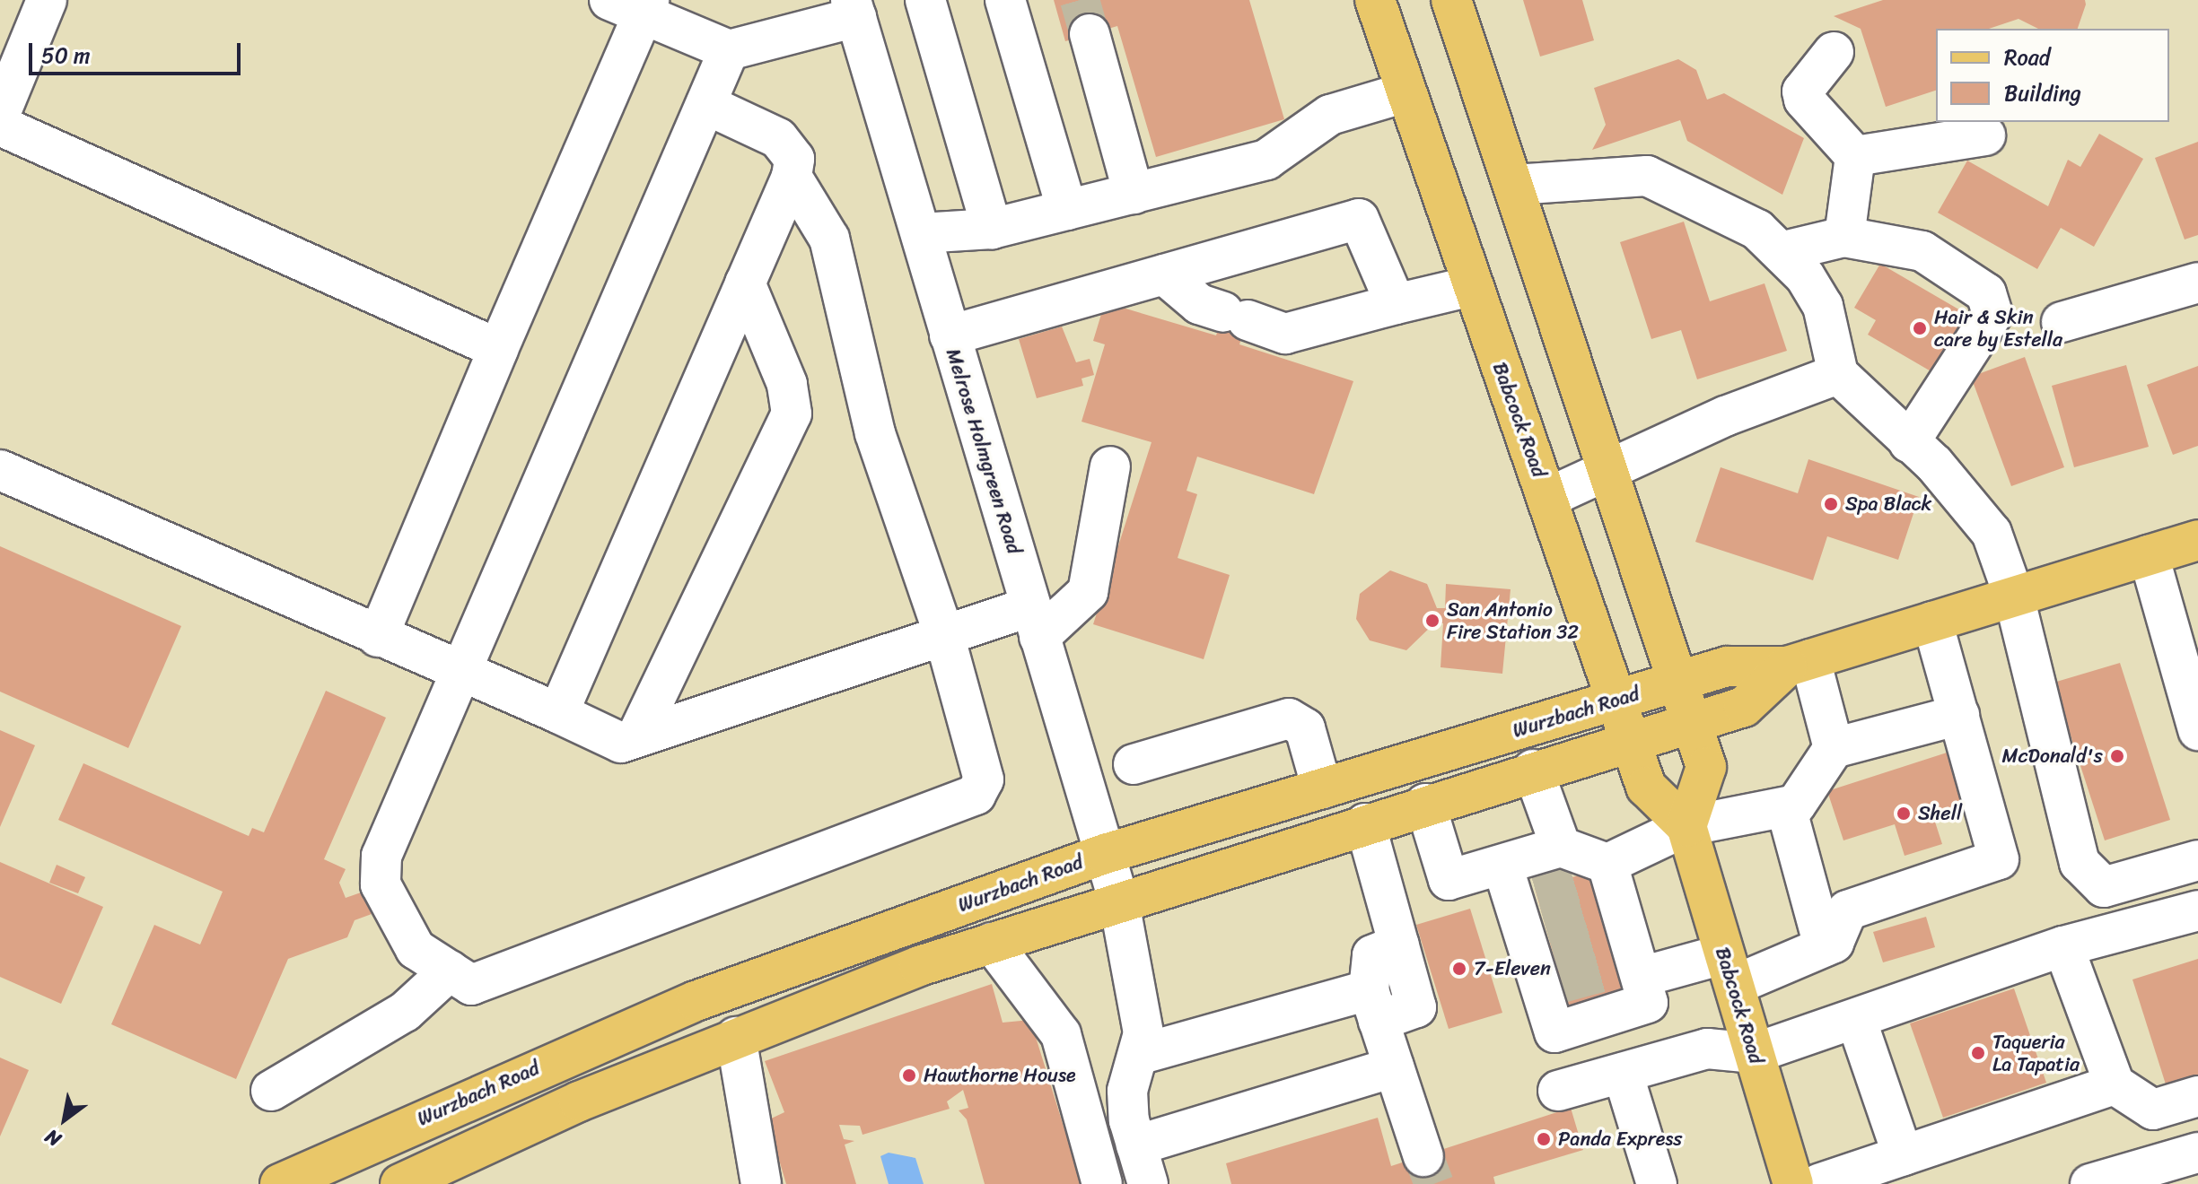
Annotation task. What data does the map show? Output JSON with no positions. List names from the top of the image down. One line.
{"streets":{"main road":["Babcock Road","Wurzbach Road"],"street":["Melrose Holmgreen Road"]},"crossings":[["Babcock Road","Wurzbach Road"],["Melrose Holmgreen Road","Wurzbach Road"]],"places":["Hair & Skin care by Estella","Spa Black","San Antonio Fire Station 32","McDonald's","Shell","7-Eleven","Taqueria La Tapatia","Hawthorne House","Panda Express"],"legend":["Road","Building"],"scale_bar":"50 m","north":"bottom left"}
